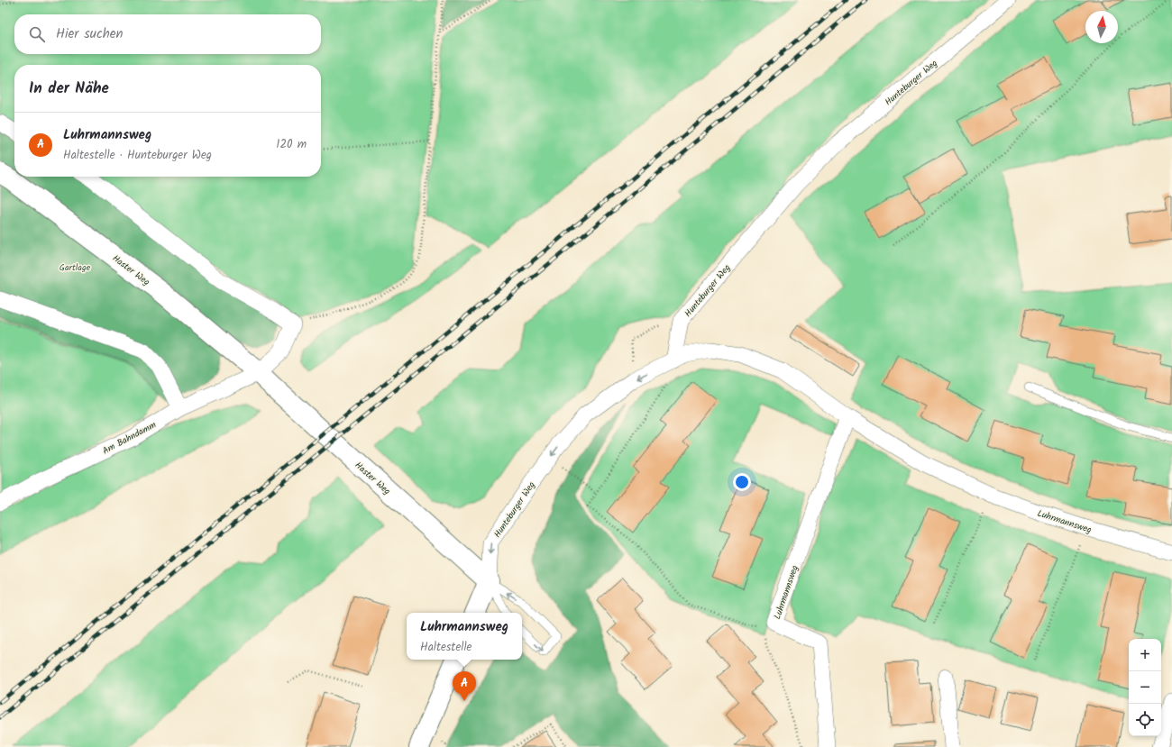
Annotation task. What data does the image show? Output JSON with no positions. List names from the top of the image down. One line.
{"streets":{"street":["Hunteburger Weg","Haster Weg","Am Bahndamm","Luhrmannsweg"]},"crossings":[["Hunteburger Weg","Haster Weg"],["Hunteburger Weg","Luhrmannsweg"],["Haster Weg","Am Bahndamm"]],"parks":["Gartlage"],"north":"top","page":{"search":"Hier suchen","heading":"In der Nähe","list":[{"mark":"A","name":"Luhrmannsweg","note":"Haltestelle · Hunteburger Weg","value":"120 m"}],"popup":["Luhrmannsweg","Haltestelle"],"map_buttons":["+","−"],"pins":"A"}}
